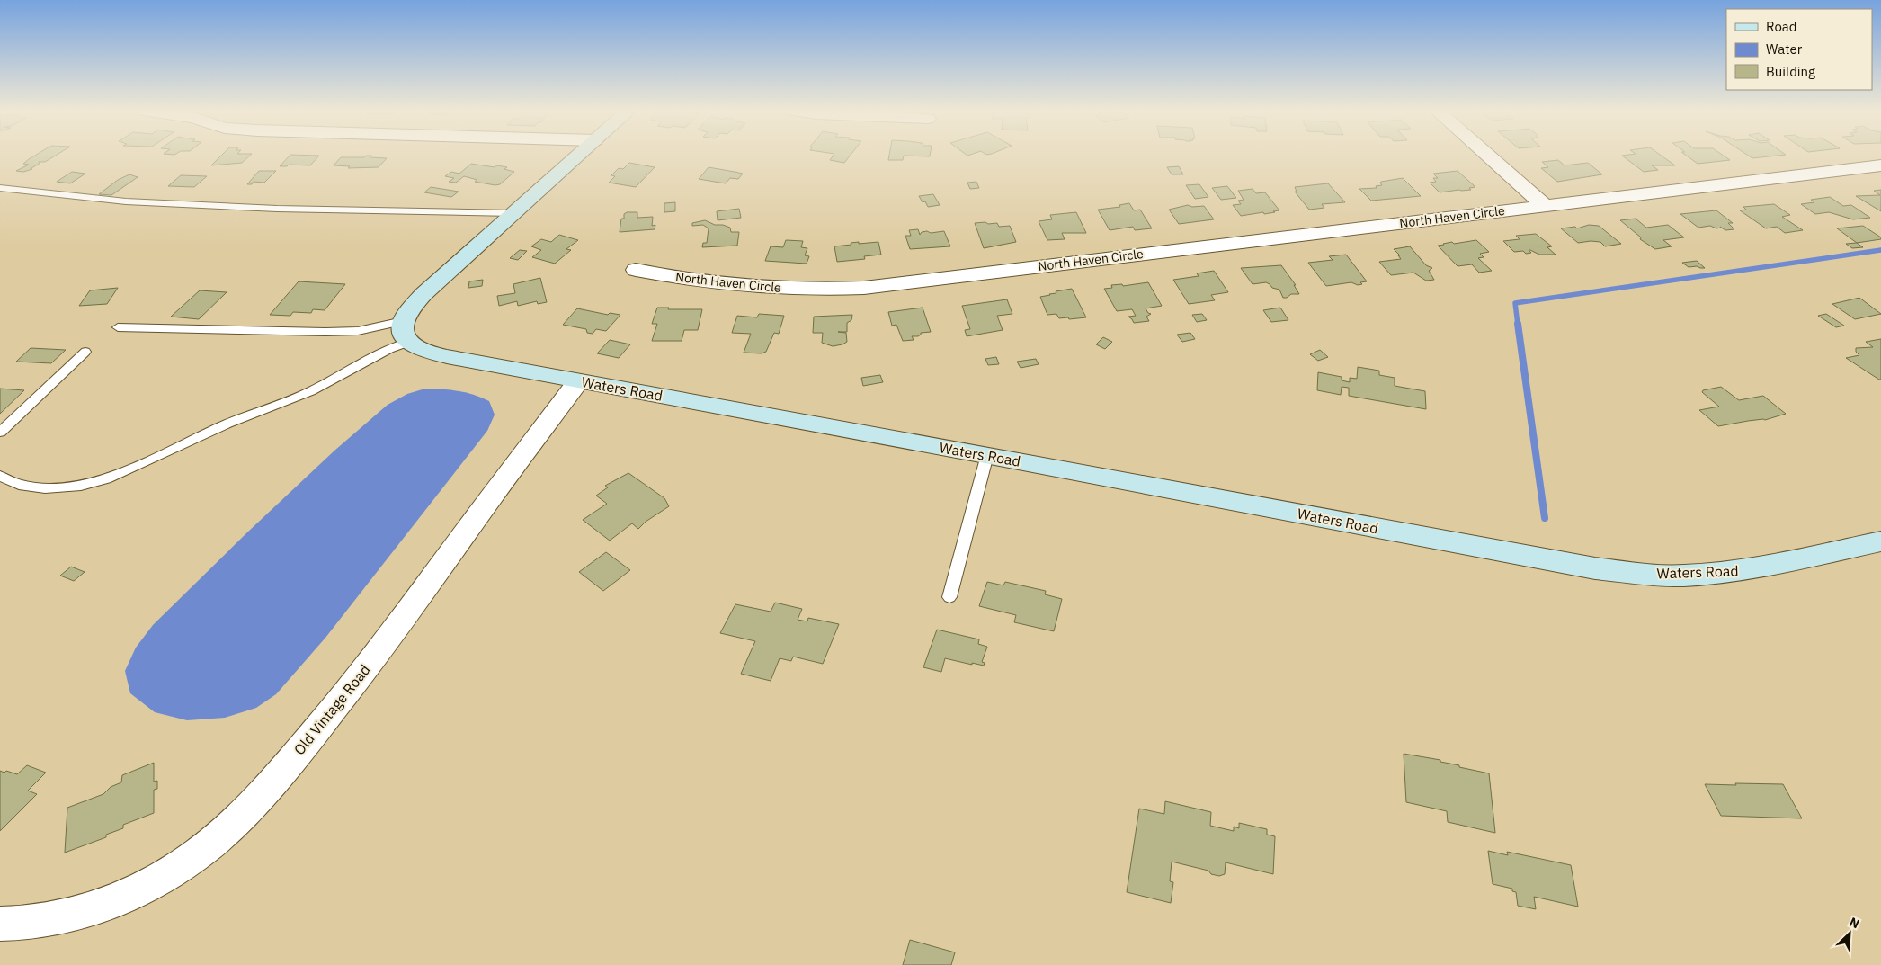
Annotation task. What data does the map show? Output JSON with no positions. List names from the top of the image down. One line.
{"streets":{"street":["North Haven Circle","Waters Road","Old Vintage Road"]},"crossings":[["Waters Road","Old Vintage Road"]],"legend":["Road","Water","Building"],"north":"top right"}
